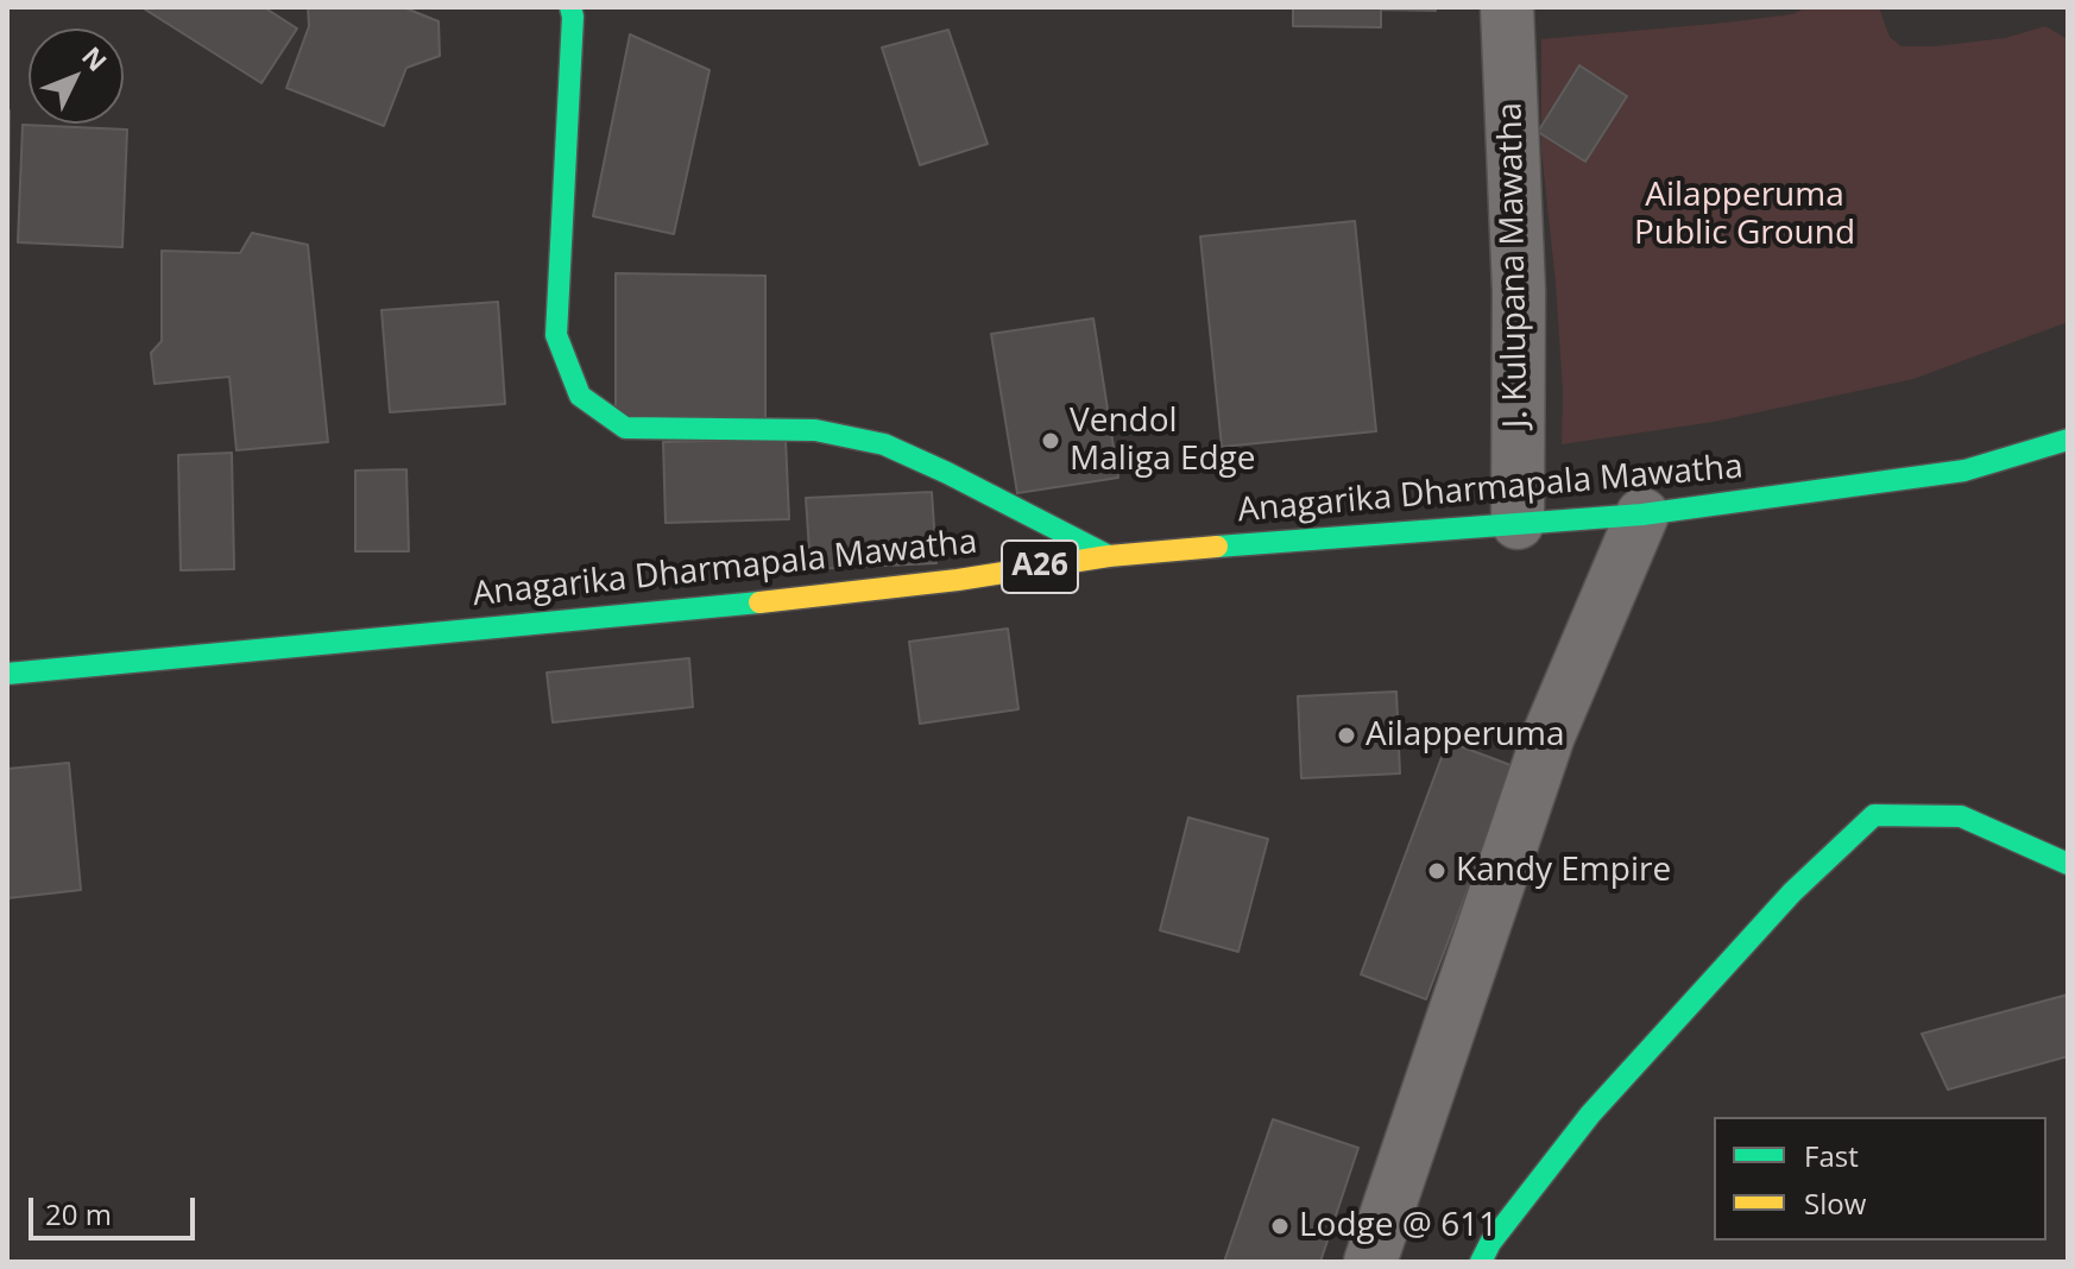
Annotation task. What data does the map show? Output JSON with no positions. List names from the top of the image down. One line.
{"streets":{"main road":["Anagarika Dharmapala Mawatha","A26"],"street":["J. Kulupana Mawatha"]},"crossings":[["J. Kulupana Mawatha","Anagarika Dharmapala Mawatha"]],"parks":["Ailapperuma Public Ground"],"places":["Vendol Maliga Edge","Ailapperuma","Kandy Empire","Lodge @ 611"],"legend":["Fast","Slow"],"scale_bar":"20 m","north":"top right"}
